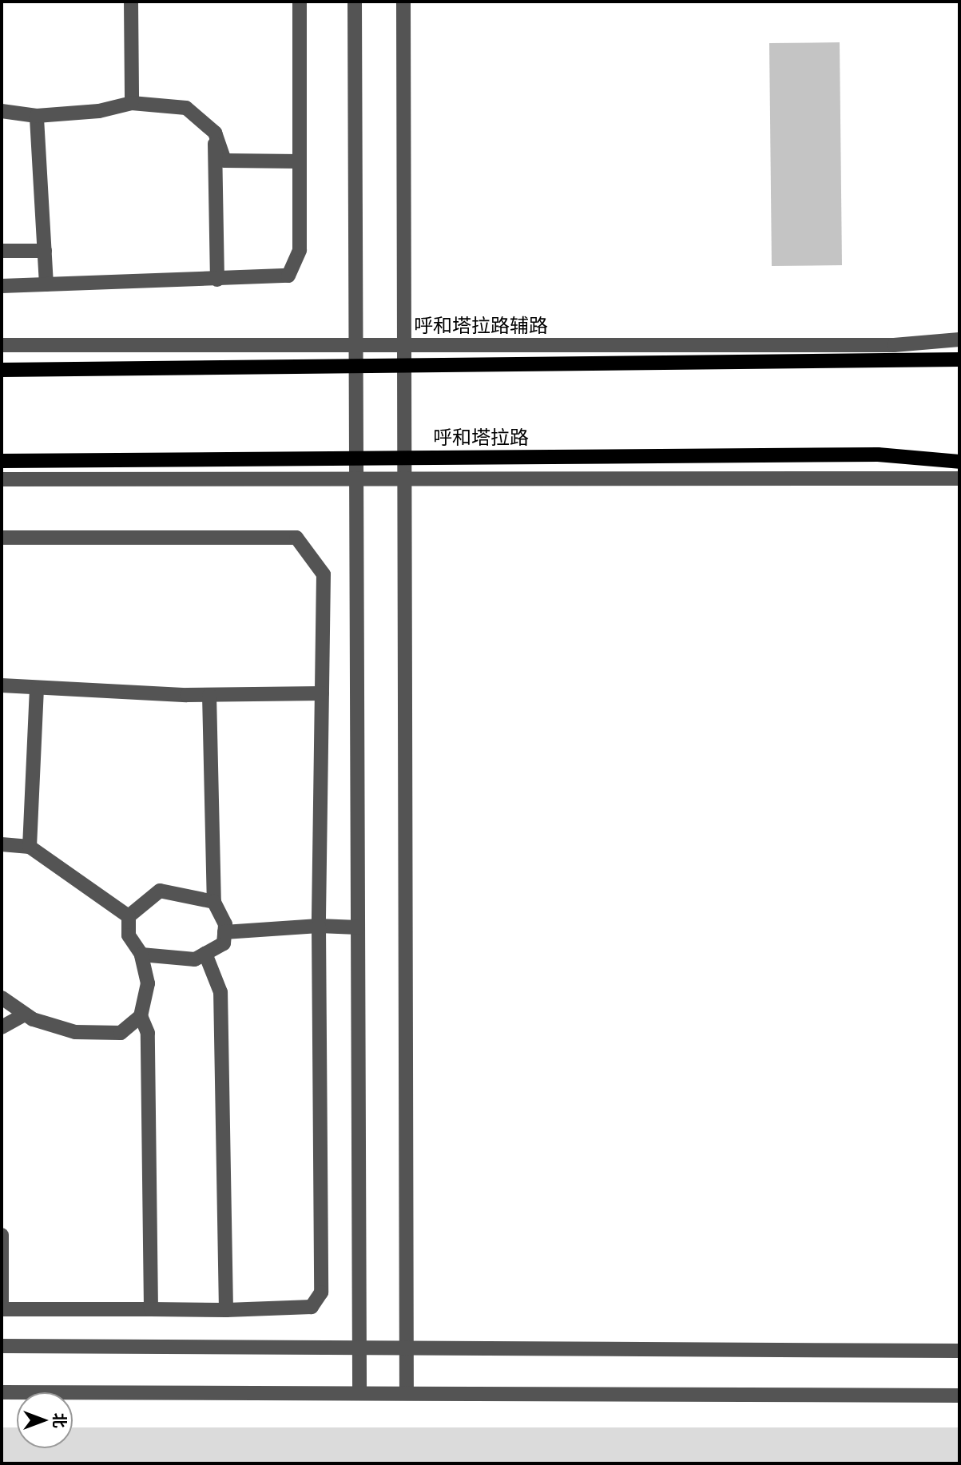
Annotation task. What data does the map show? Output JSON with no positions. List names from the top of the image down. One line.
{"streets":{"main road":["呼和塔拉路"],"street":["呼和塔拉路辅路"]},"north":"right"}
